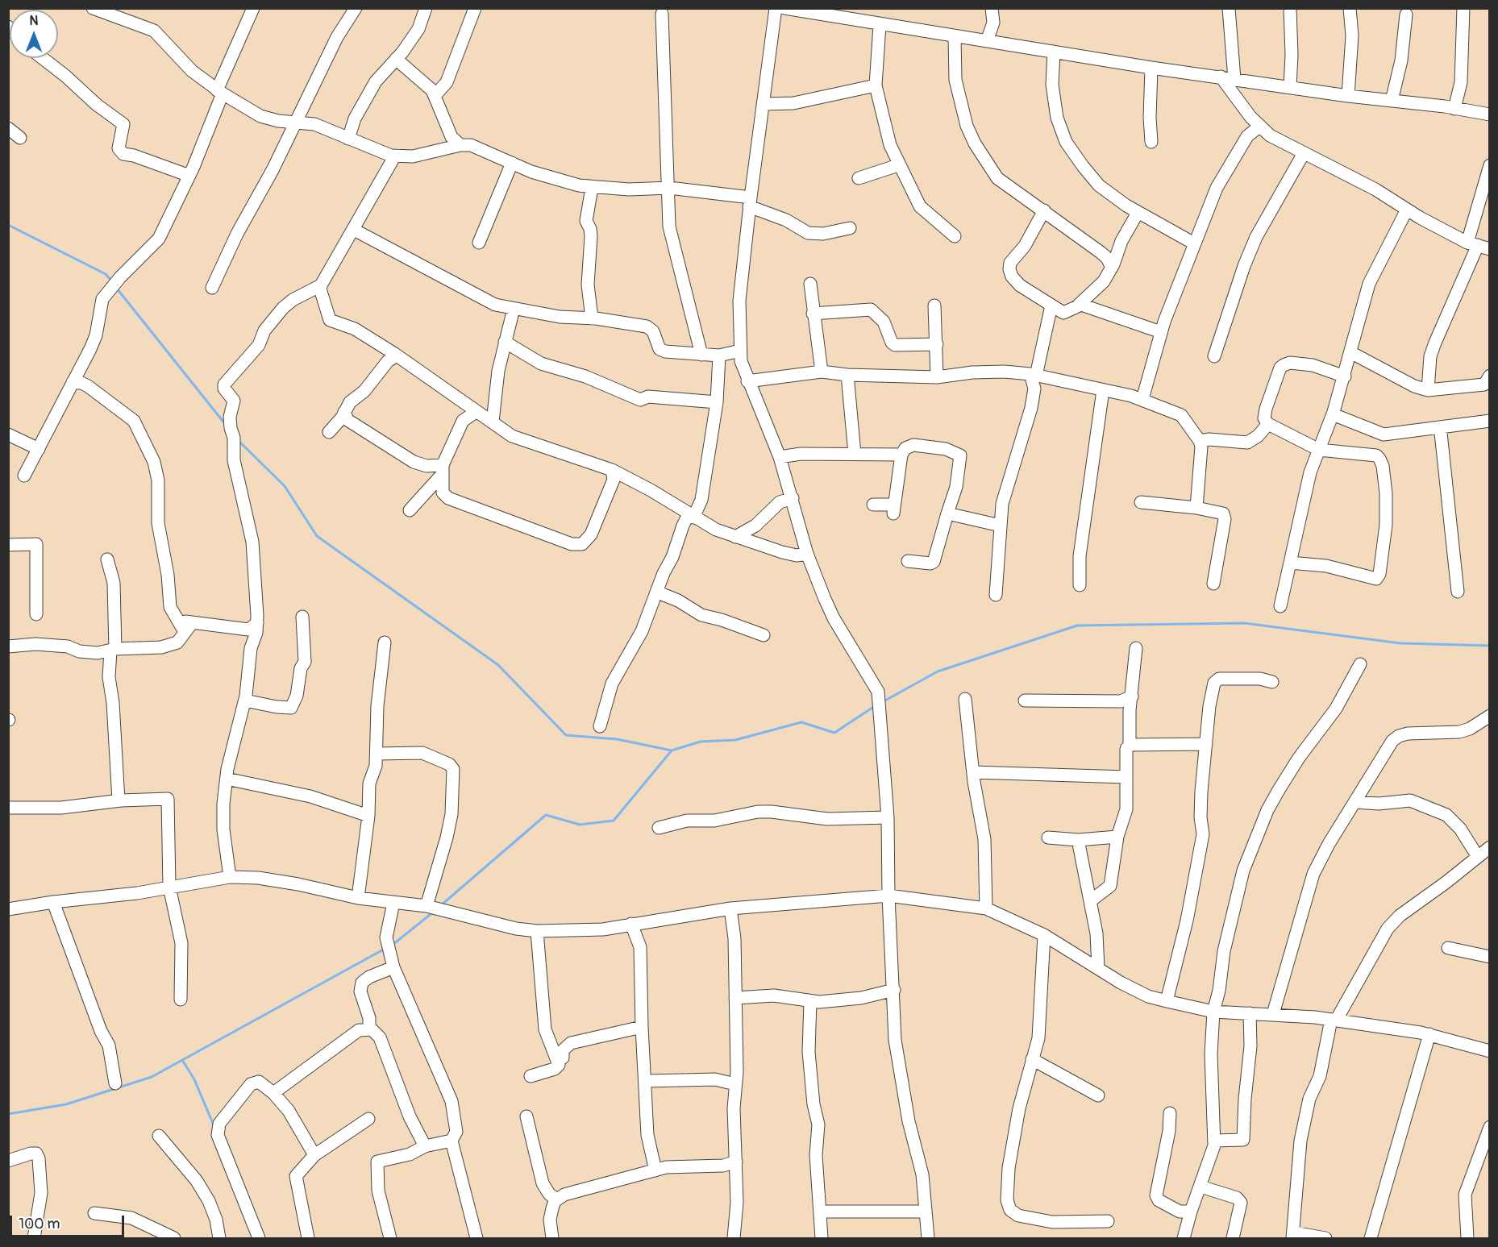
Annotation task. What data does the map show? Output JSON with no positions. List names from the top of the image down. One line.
{"scale_bar":"100 m","north":"top"}
